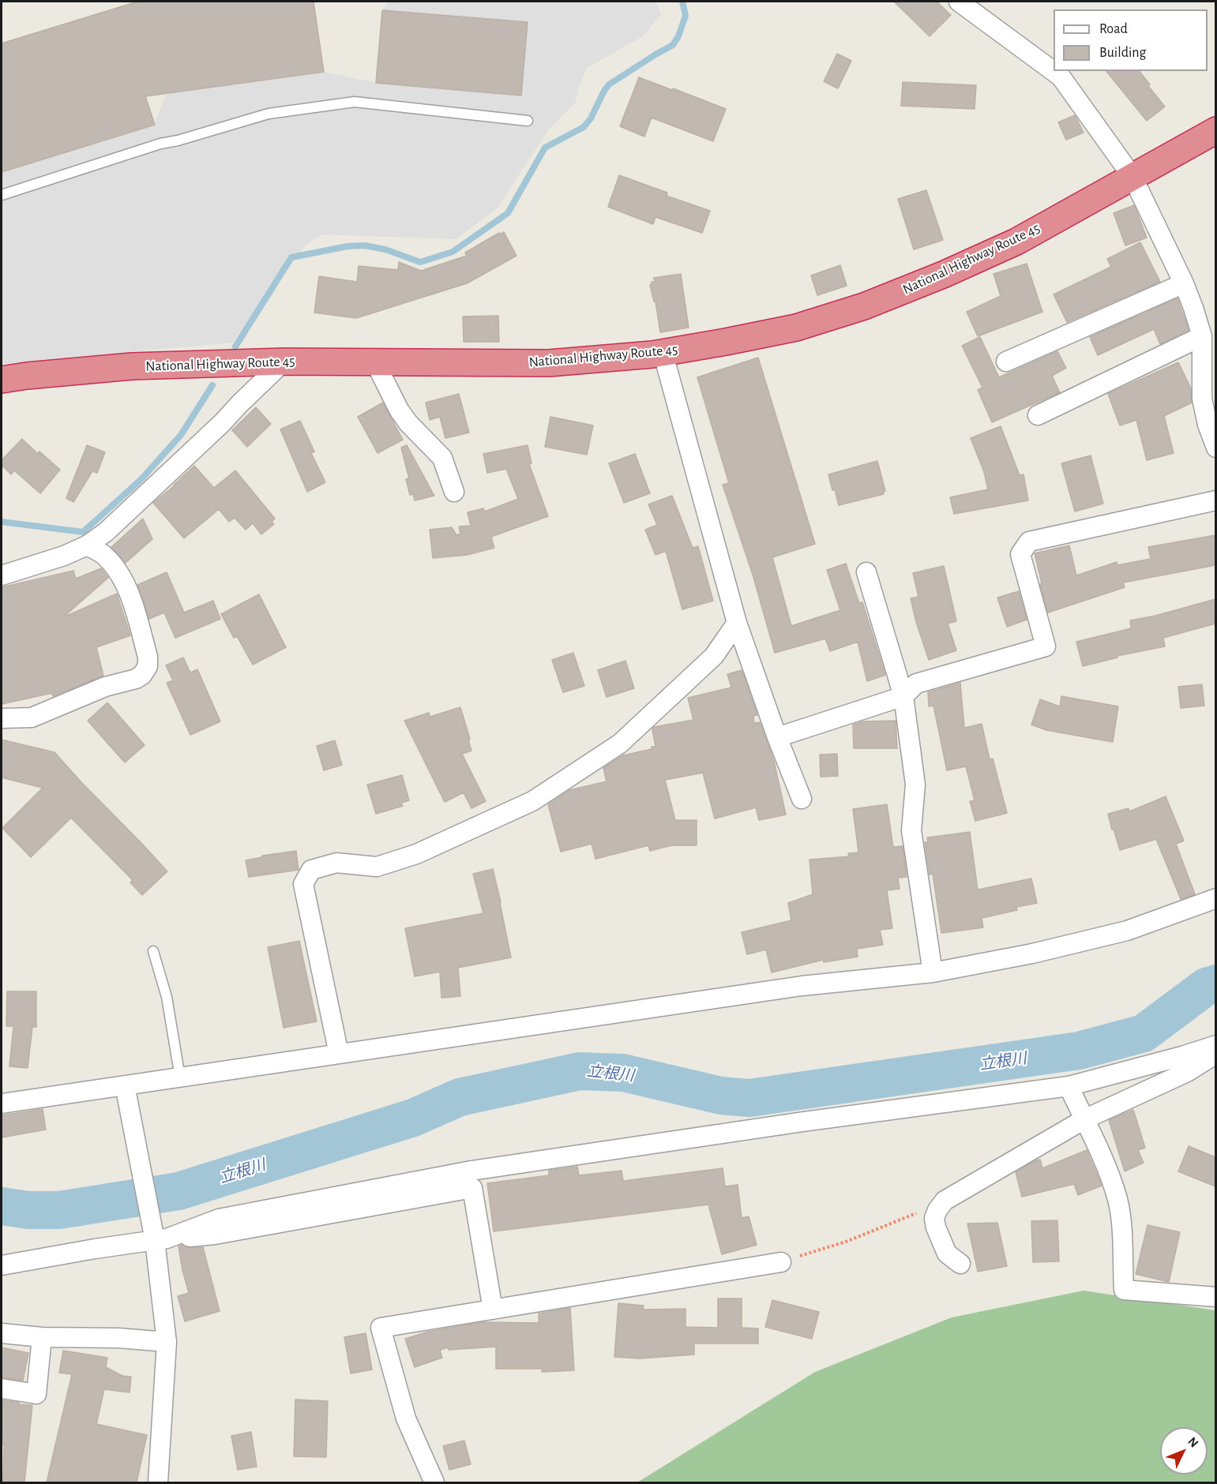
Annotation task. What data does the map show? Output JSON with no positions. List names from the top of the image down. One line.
{"streets":{"highway":["National Highway Route 45"]},"water":["立根川"],"legend":["Road","Building"],"north":"top right"}
